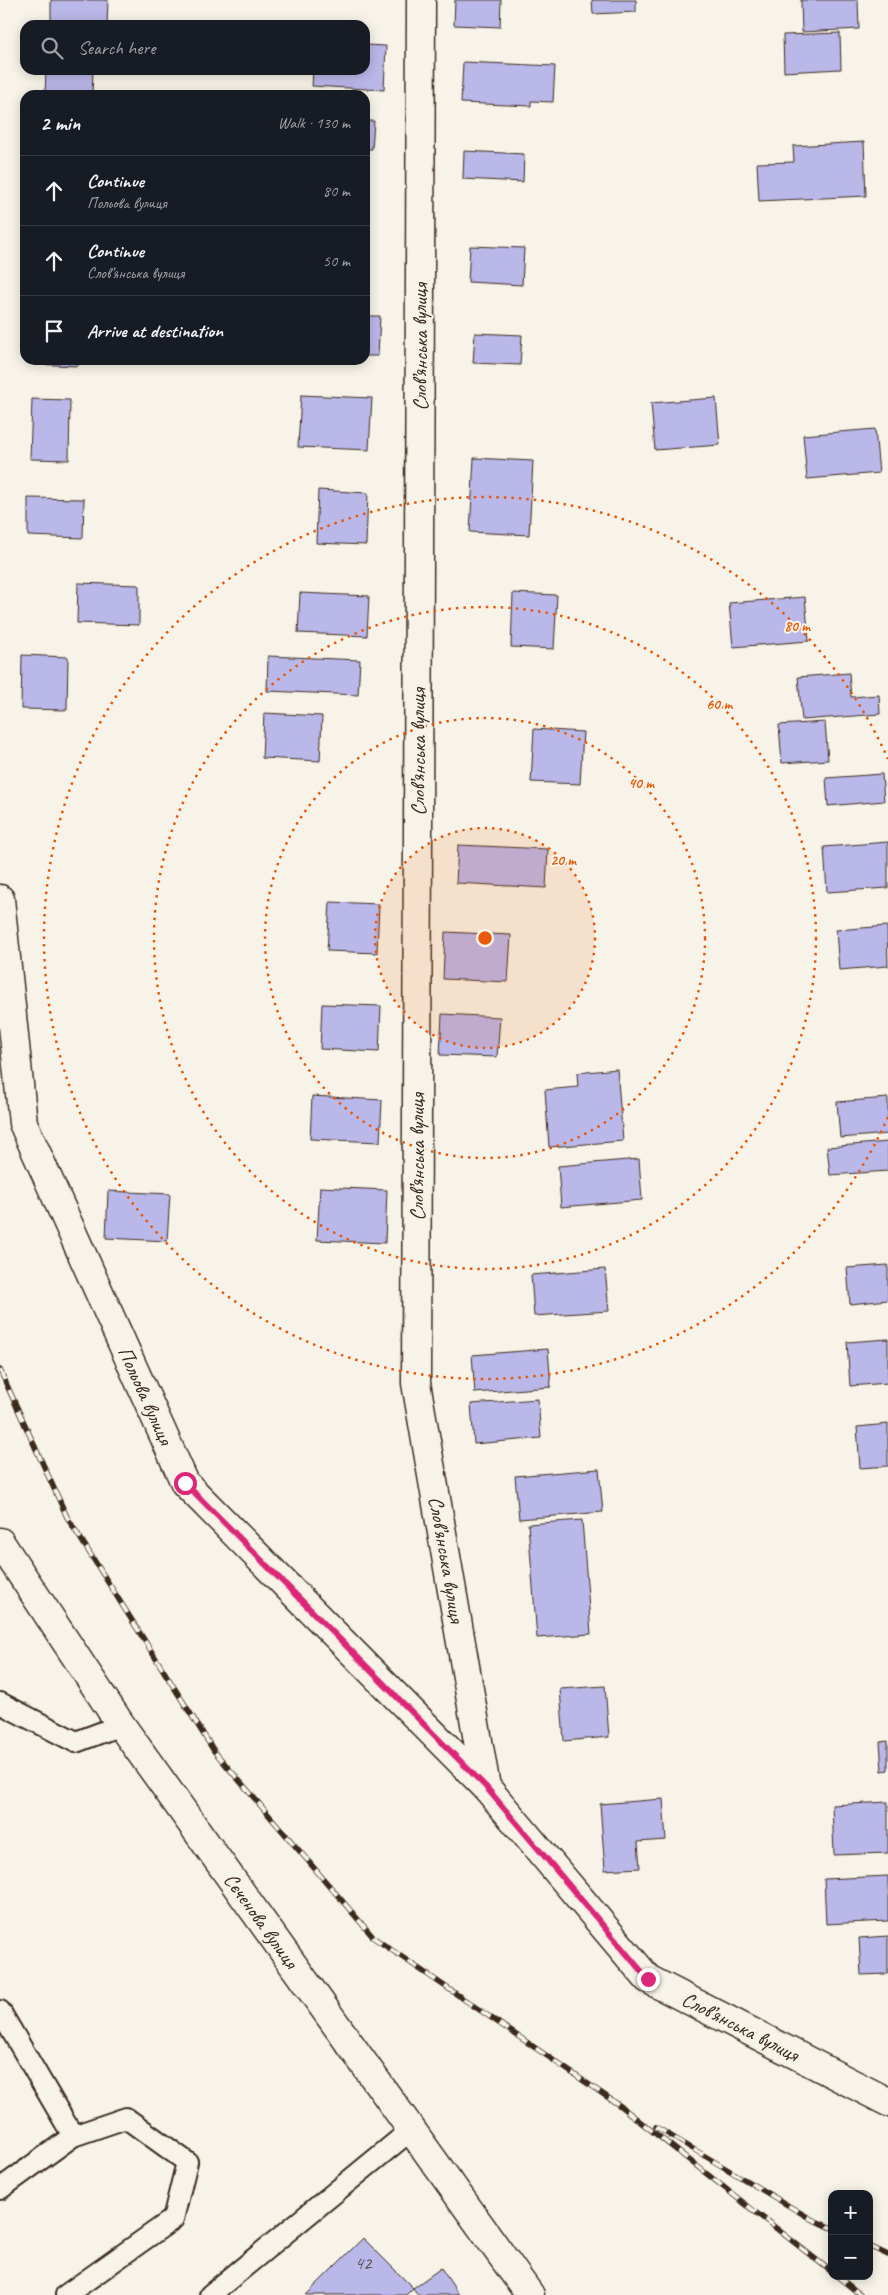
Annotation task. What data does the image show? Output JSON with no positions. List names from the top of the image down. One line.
{"streets":{"street":["Слов’янська вулиця","Польова вулиця","Сєченова вулиця"]},"crossings":[["Слов’янська вулиця","Польова вулиця"]],"house_numbers":["42"],"page":{"search":"Search here","heading":["2 min","Walk · 130 m"],"list":[["Continue","Польова вулиця","80 m"],["Continue","Слов’янська вулиця","50 m"],"Arrive at destination"],"map_buttons":["+","−"]},"rings":["80 m","60 m","40 m","20 m"]}
